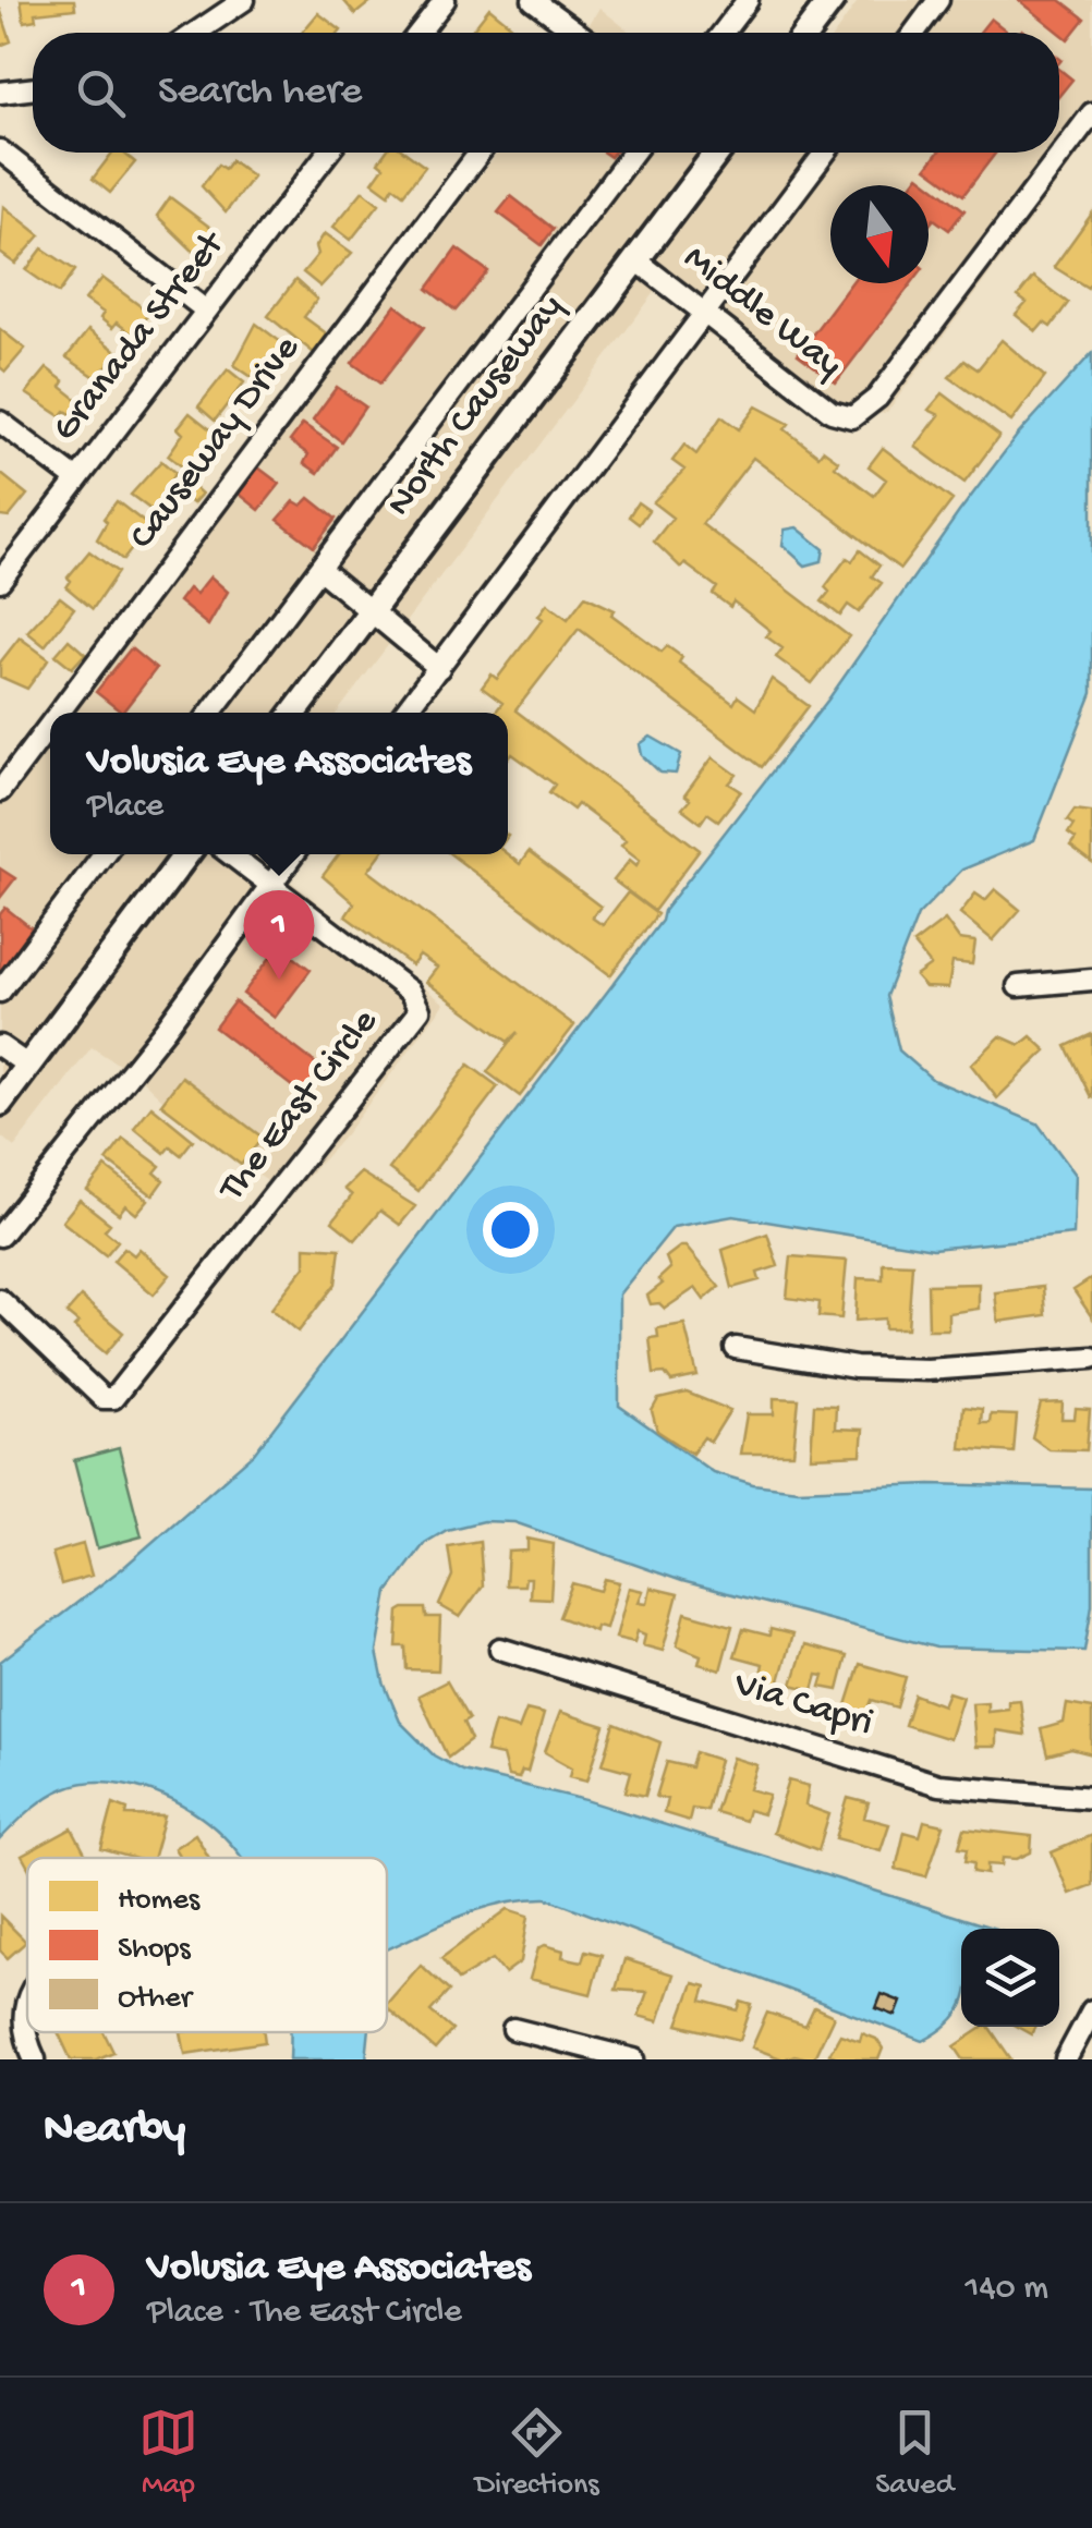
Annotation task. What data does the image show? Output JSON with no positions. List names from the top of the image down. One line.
{"streets":{"main road":["North Causeway"],"street":["Middle Way","Granada Street","Causeway Drive","The East Circle","Via Capri"]},"crossings":[["Middle Way","North Causeway"]],"legend":["Homes","Shops","Other"],"north":"bottom","page":{"search":"Search here","popup":["Volusia Eye Associates","Place"],"pins":"1","heading":"Nearby","list":[{"mark":"1","name":"Volusia Eye Associates","note":"Place · The East Circle","value":"140 m"}],"nav":["Map","Directions","Saved"]}}
